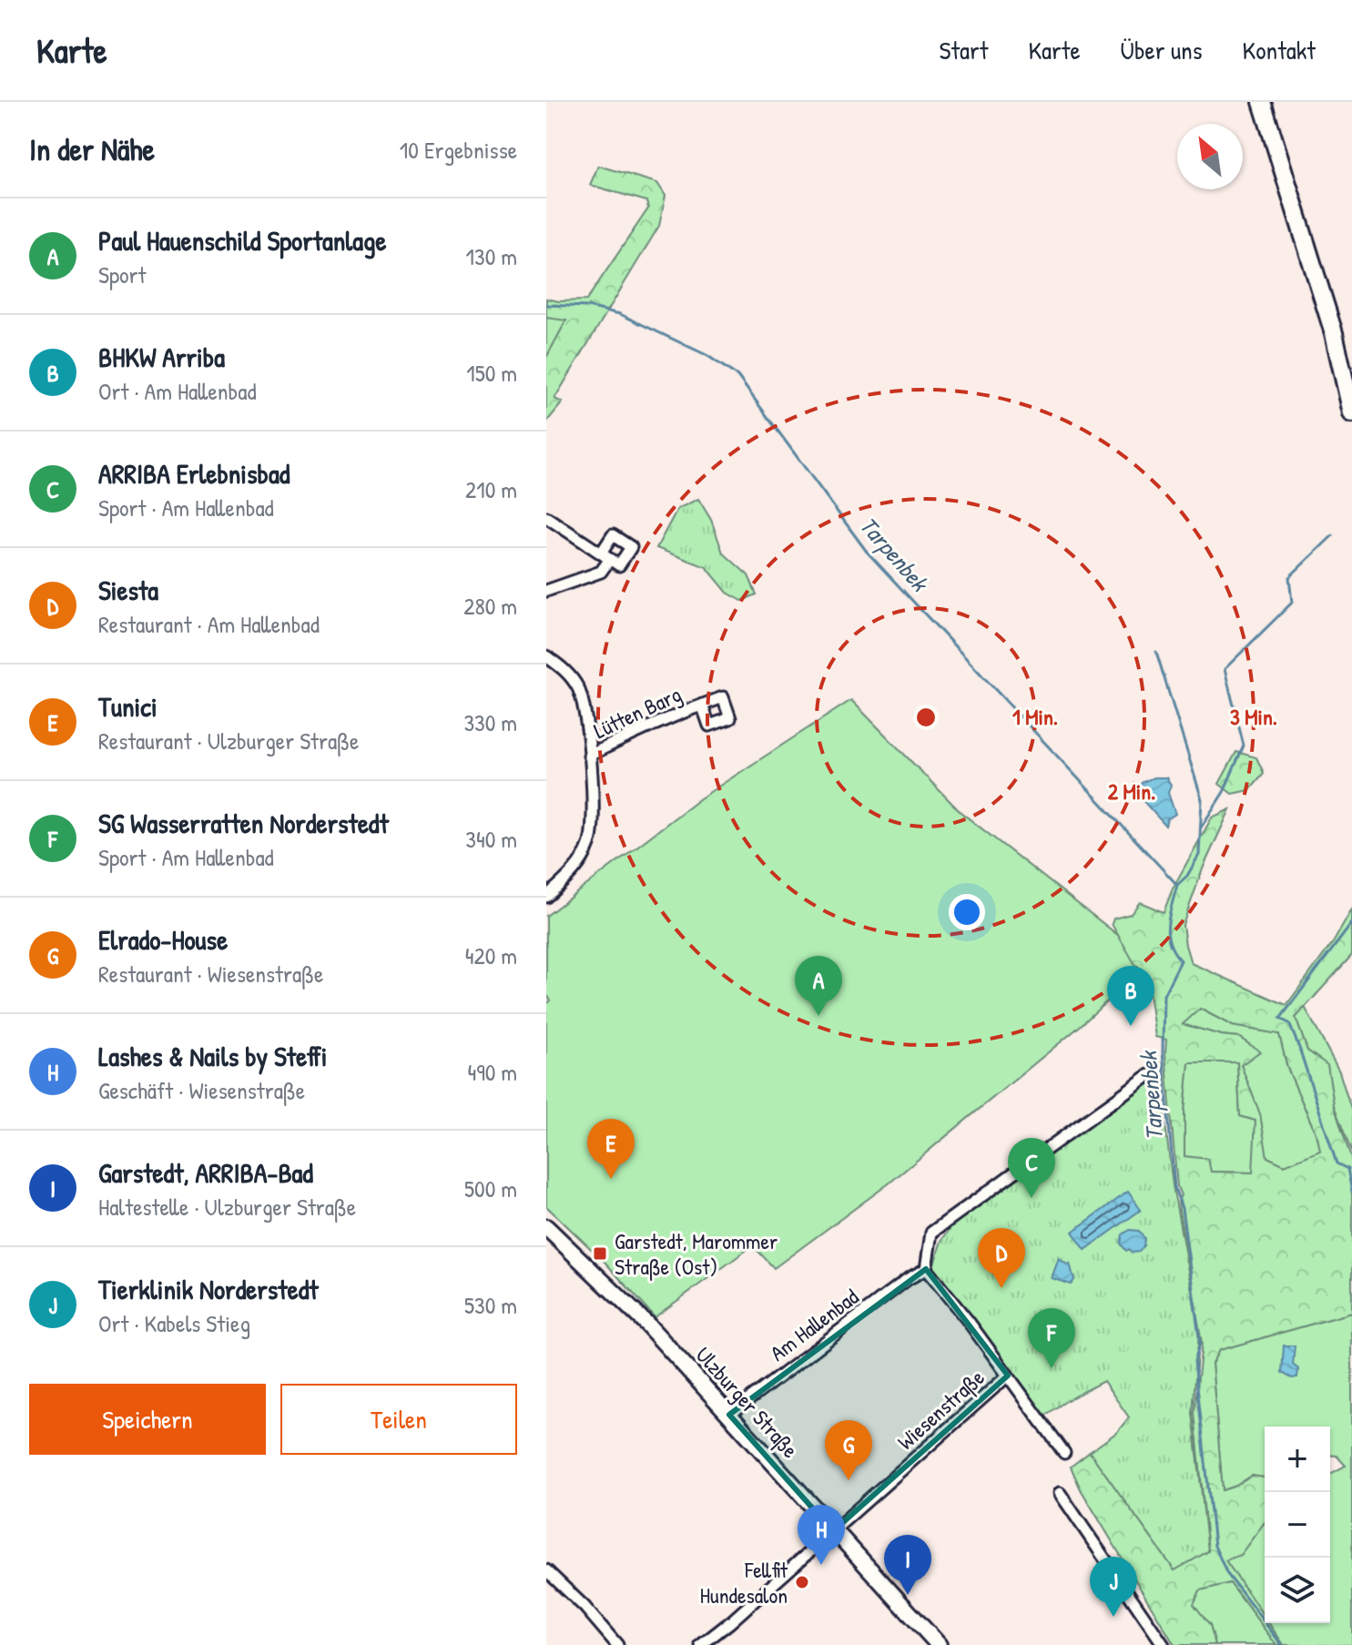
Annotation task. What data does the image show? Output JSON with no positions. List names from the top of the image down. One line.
{"streets":{"main road":["Ulzburger Straße"],"street":["Lütten Barg","Am Hallenbad","Wiesenstraße"]},"crossings":[["Am Hallenbad","Ulzburger Straße"],["Ulzburger Straße","Wiesenstraße"]],"water":["Tarpenbek"],"places":{"transit":["Garstedt, Marommer Straße (Ost)"],"other":["Fellfit Hundesalon"]},"north":"top left","page":{"header":"Karte","nav":["Start","Karte","Über uns","Kontakt"],"heading":["In der Nähe","10 Ergebnisse"],"list":[{"mark":"A","name":"Paul Hauenschild Sportanlage","note":"Sport","value":"130 m"},{"mark":"B","name":"BHKW Arriba","note":"Ort · Am Hallenbad","value":"150 m"},{"mark":"C","name":"ARRIBA Erlebnisbad","note":"Sport · Am Hallenbad","value":"210 m"},{"mark":"D","name":"Siesta","note":"Restaurant · Am Hallenbad","value":"280 m"},{"mark":"E","name":"Tunici","note":"Restaurant · Ulzburger Straße","value":"330 m"},{"mark":"F","name":"SG Wasserratten Norderstedt","note":"Sport · Am Hallenbad","value":"340 m"},{"mark":"G","name":"Elrado-House","note":"Restaurant · Wiesenstraße","value":"420 m"},{"mark":"H","name":"Lashes & Nails by Steffi","note":"Geschäft · Wiesenstraße","value":"490 m"},{"mark":"I","name":"Garstedt, ARRIBA-Bad","note":"Haltestelle · Ulzburger Straße","value":"500 m"},{"mark":"J","name":"Tierklinik Norderstedt","note":"Ort · Kabels Stieg","value":"530 m"}],"pins":["A","B","E","C","D","F","G","H","I","J"],"buttons":["Speichern","Teilen"],"map_buttons":["+","−"]},"rings":["1 Min.","3 Min.","2 Min."]}
